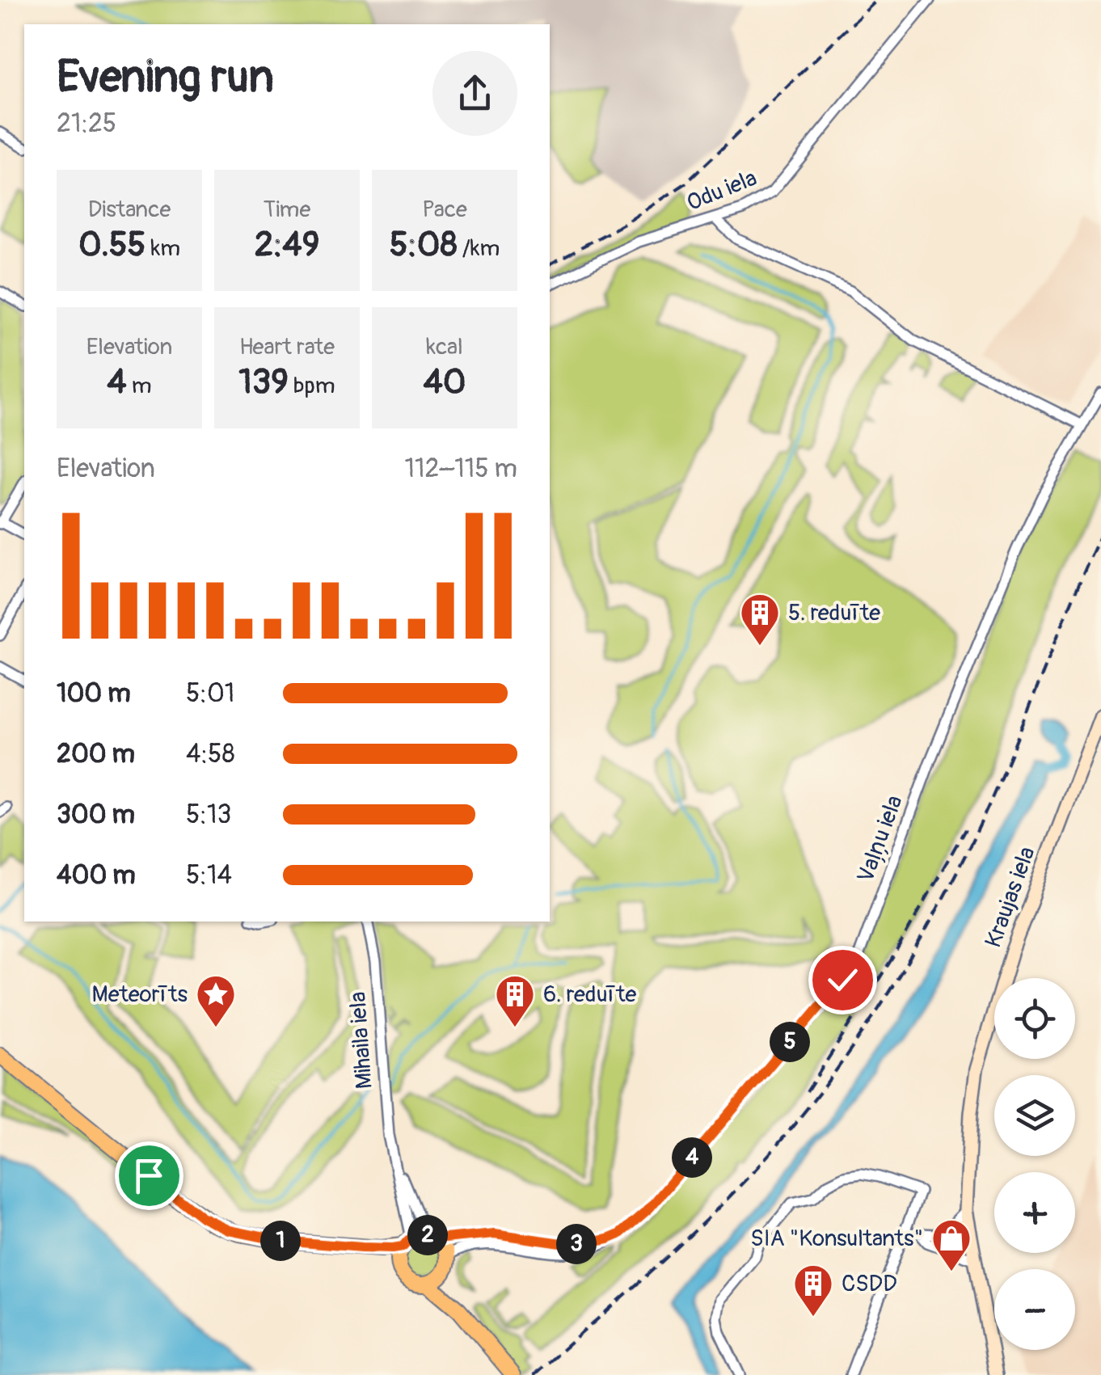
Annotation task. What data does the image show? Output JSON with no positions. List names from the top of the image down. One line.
{"streets":{"street":["Odu iela","Vaļņu iela","Kraujas iela","Mihaila iela"]},"crossings":[["Vaļņu iela","Mihaila iela"]],"places":{"building":["5. reduīte","6. reduīte","CSDD"],"place":["Meteorīts"],"shop":["SIA \"Konsultants\""]},"page":{"heading":["Evening run","21:25"],"stats":[["Distance","0.55 km"],["Time","2:49"],["Pace","5:08 /km"],["Elevation","4 m"],["Heart rate","139 bpm"],["kcal","40"]],"chart":["Elevation","112–115 m"],"list":[{"name":"100 m","note":"5:01"},{"name":"200 m","note":"4:58"},{"name":"300 m","note":"5:13"},{"name":"400 m","note":"5:14"}],"map_buttons":["+","−"],"pins":["5","4","2","1","3"]}}
